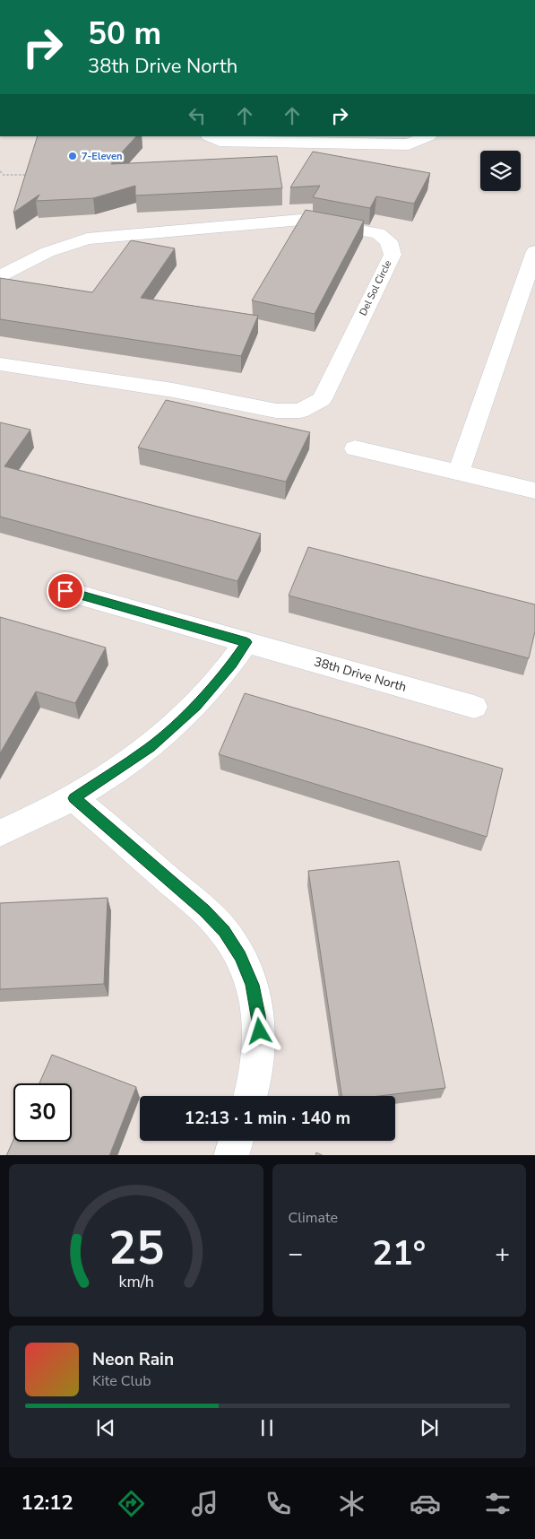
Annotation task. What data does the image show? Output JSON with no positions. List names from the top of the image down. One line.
{"streets":{"street":["Del Sol Circle","38th Drive North"]},"places":["7-Eleven"],"page":{"turn":["50 m","38th Drive North"],"limit":"30","trip":"12:13 · 1 min · 140 m","tile":"Climate","heat":["−","21°","+"],"song":["Neon Rain","Kite Club"],"tabs":"12:12","gauge":["25","km/h"]}}
